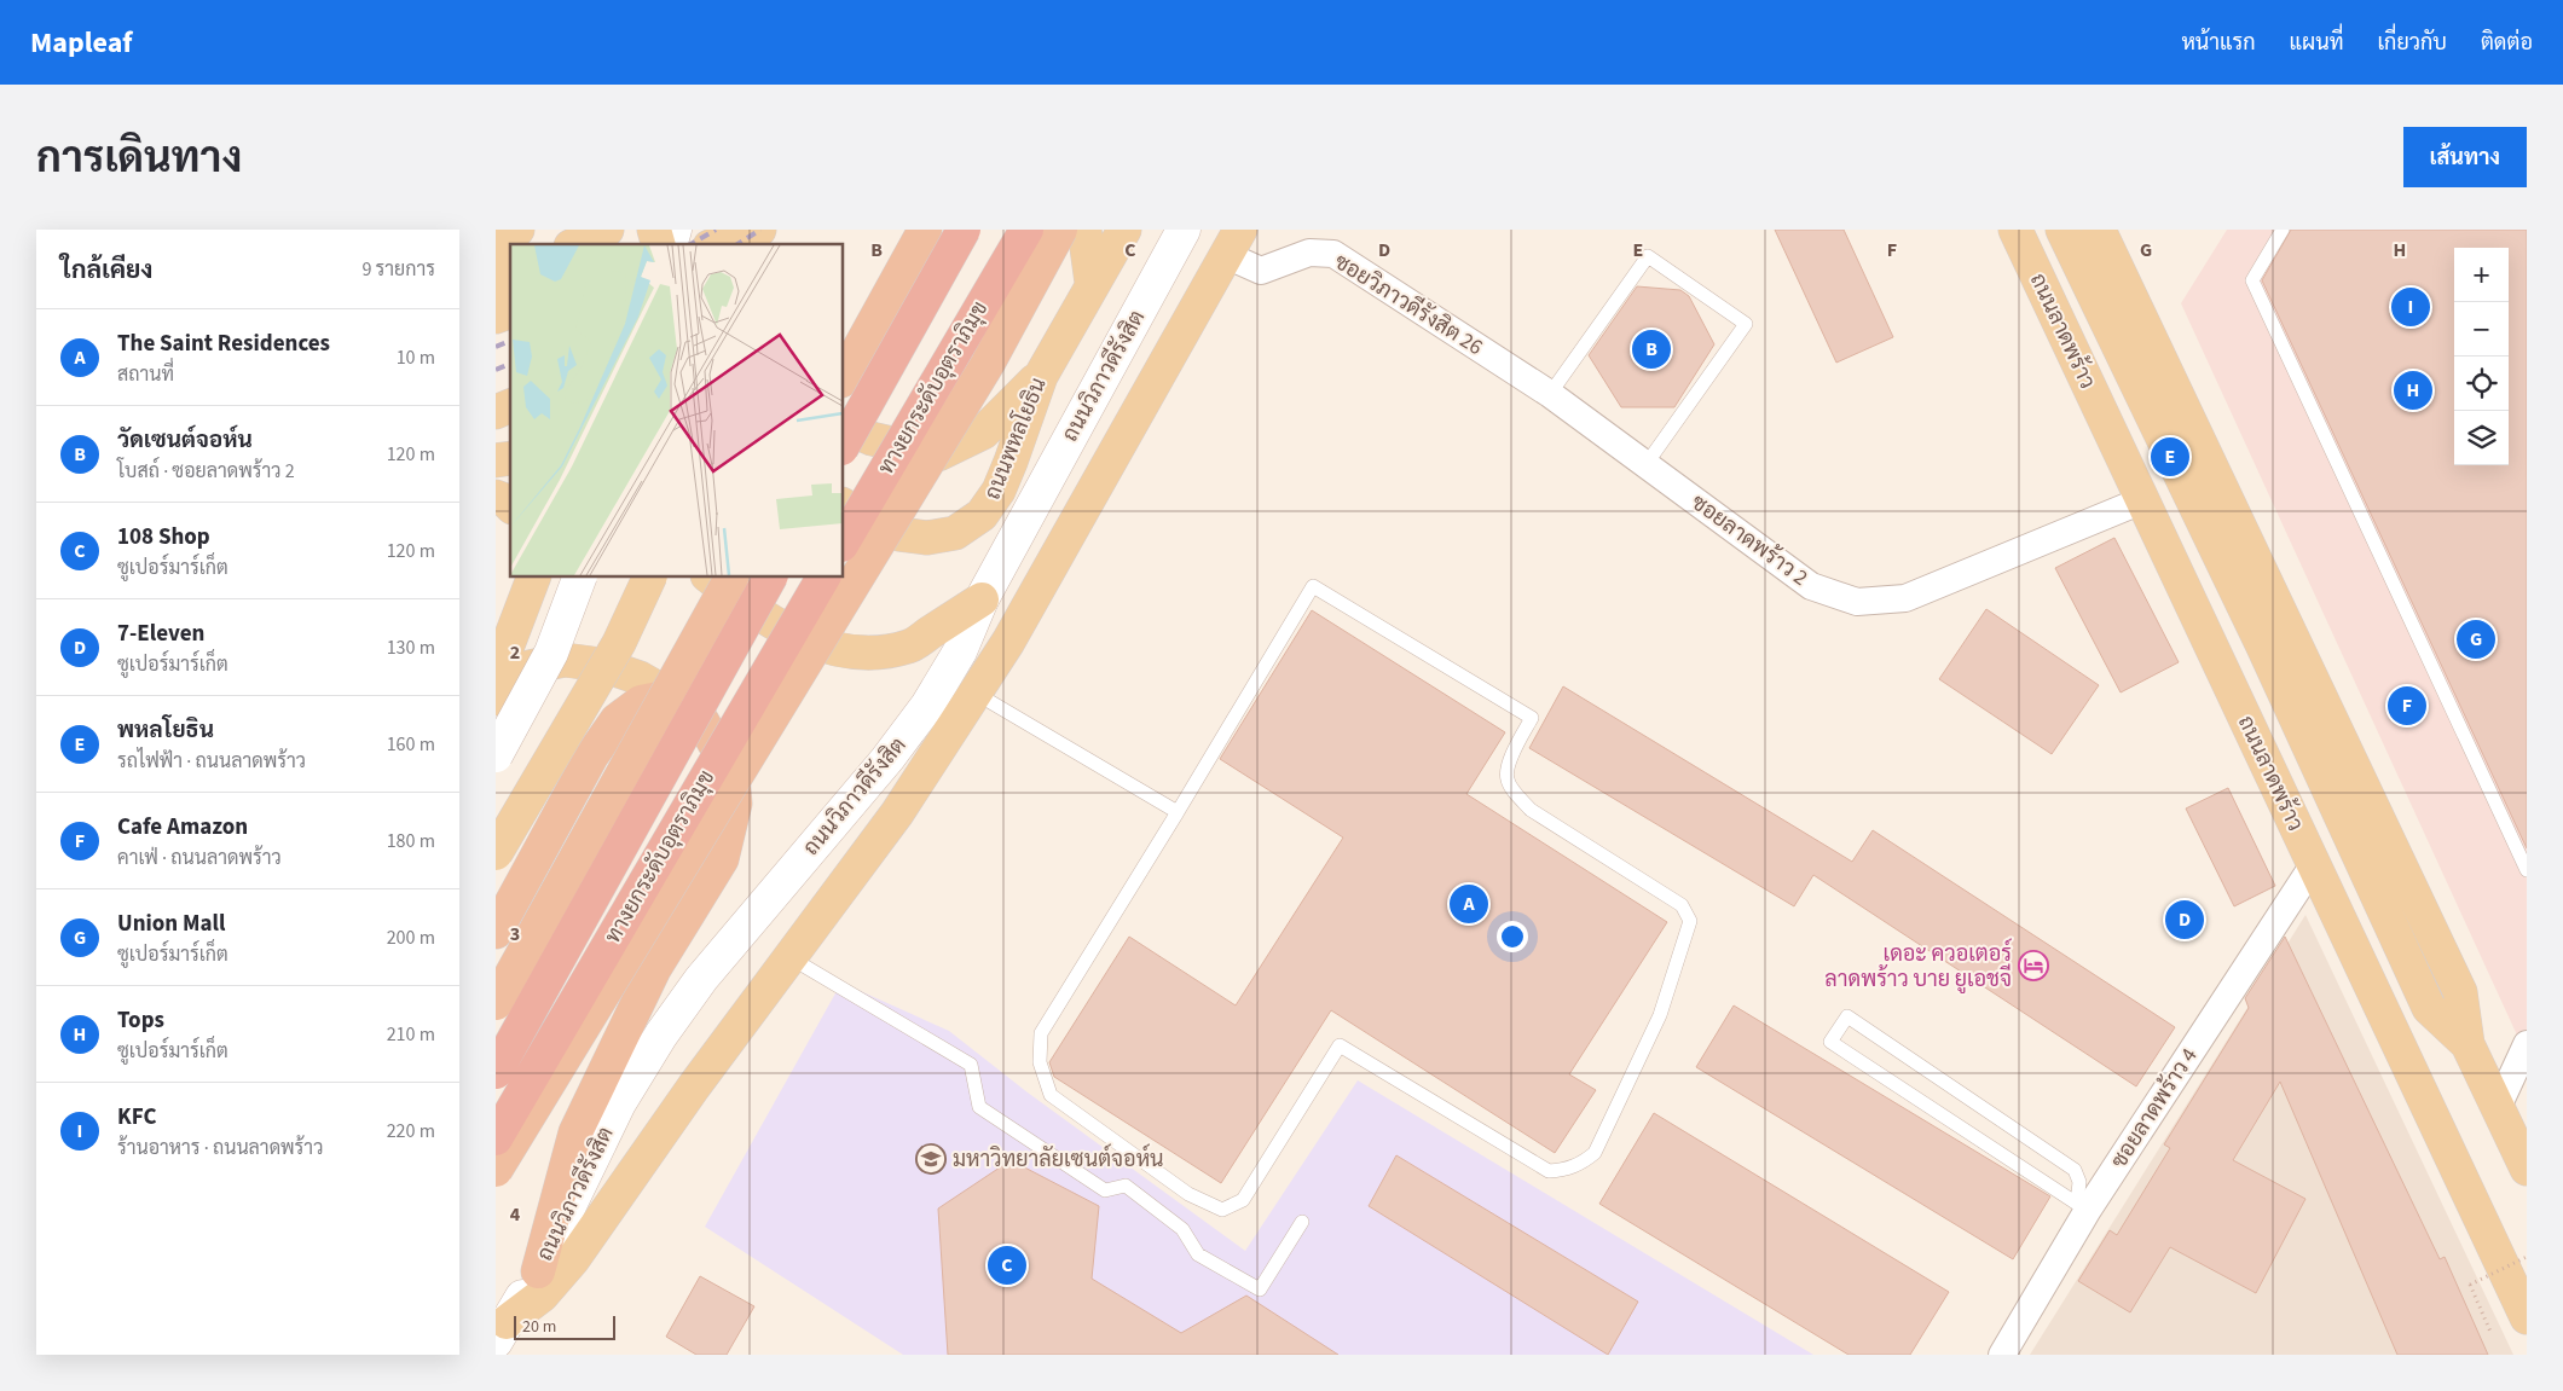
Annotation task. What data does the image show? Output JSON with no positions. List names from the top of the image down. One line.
{"streets":{"highway":["ทางยกระดับอุตราภิมุข"],"main road":["ถนนลาดพร้าว","ถนนวิภาวดีรังสิต","ถนนพหลโยธิน"],"street":["ซอยวิภาวดีรังสิต 26","ซอยลาดพร้าว 2","ซอยลาดพร้าว 4"]},"crossings":[["ซอยวิภาวดีรังสิต 26","ซอยลาดพร้าว 2"],["ถนนลาดพร้าว","ซอยลาดพร้าว 2"],["ถนนลาดพร้าว","ซอยลาดพร้าว 4"]],"places":{"hotel":["เดอะ ควอเตอร์ ลาดพร้าว บาย ยูเอชจี"],"school or university":["มหาวิทยาลัยเซนต์จอห์น"]},"scale_bar":"20 m","page":{"header":"Mapleaf","nav":["หน้าแรก","แผนที่","เกี่ยวกับ","ติดต่อ"],"title":"การเดินทาง","buttons":"เส้นทาง","heading":["ใกล้เคียง","9 รายการ"],"map_buttons":["+","−"],"pins":["I","B","H","E","G","F","A","D","C"],"list":[{"mark":"A","name":"The Saint Residences","note":"สถานที่","value":"10 m"},{"mark":"B","name":"วัดเซนต์จอห์น","note":"โบสถ์ · ซอยลาดพร้าว 2","value":"120 m"},{"mark":"C","name":"108 Shop","note":"ซูเปอร์มาร์เก็ต","value":"120 m"},{"mark":"D","name":"7-Eleven","note":"ซูเปอร์มาร์เก็ต","value":"130 m"},{"mark":"E","name":"พหลโยธิน","note":"รถไฟฟ้า · ถนนลาดพร้าว","value":"160 m"},{"mark":"F","name":"Cafe Amazon","note":"คาเฟ่ · ถนนลาดพร้าว","value":"180 m"},{"mark":"G","name":"Union Mall","note":"ซูเปอร์มาร์เก็ต","value":"200 m"},{"mark":"H","name":"Tops","note":"ซูเปอร์มาร์เก็ต","value":"210 m"},{"mark":"I","name":"KFC","note":"ร้านอาหาร · ถนนลาดพร้าว","value":"220 m"}],"scale":"20 m"},"grid":{"columns":["B","C","D","E","F","G","H"],"rows":["2","3","4"]}}
